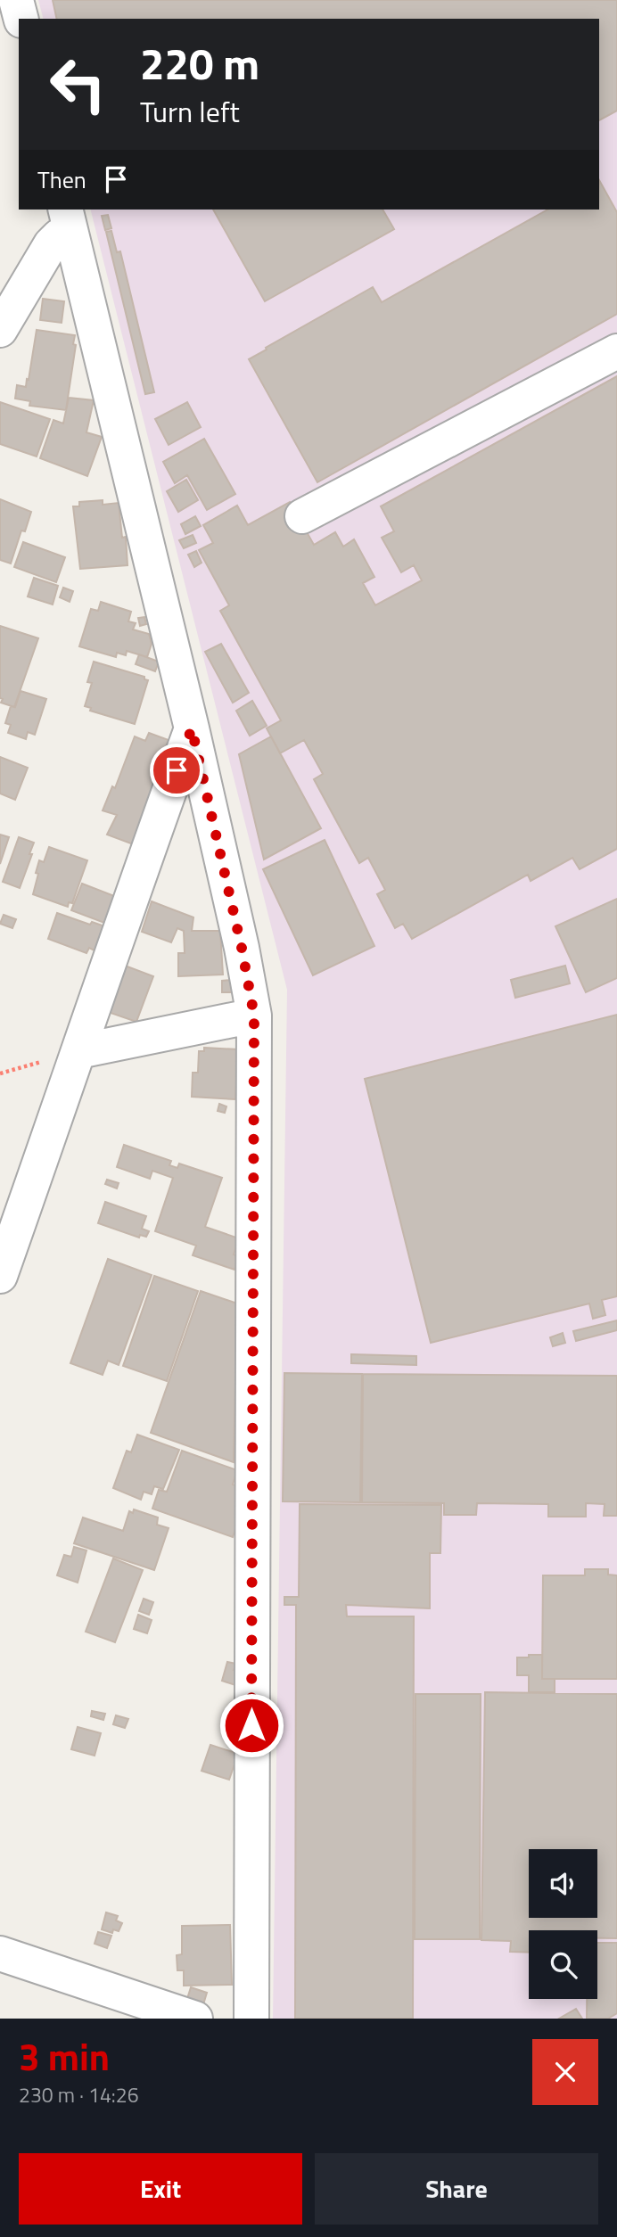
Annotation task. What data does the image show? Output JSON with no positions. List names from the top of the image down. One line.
{"page":{"turn":["220 m","Turn left"],"then":"Then","heading":["3 min","230 m · 14:26"],"buttons":["Exit","Share"]}}
